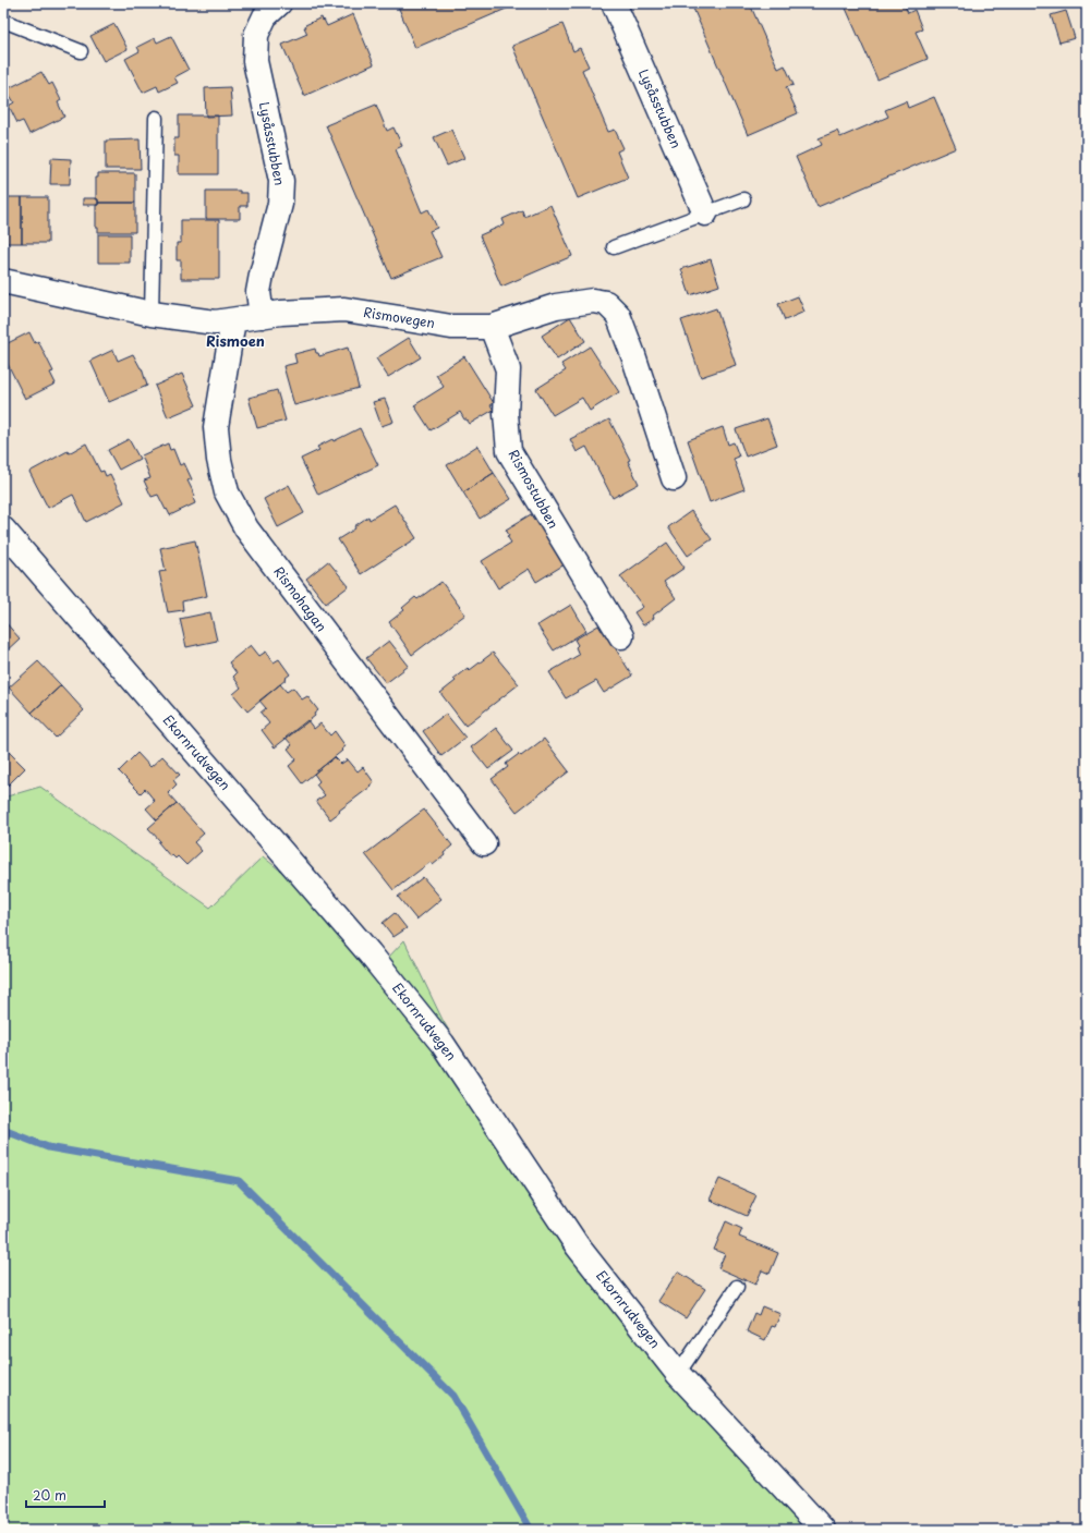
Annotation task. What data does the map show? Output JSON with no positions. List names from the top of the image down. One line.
{"streets":{"street":["Lysåsstubben","Rismovegen","Rismostubben","Rismohagan","Ekornrudvegen"]},"crossings":[["Lysåsstubben","Rismovegen"],["Rismovegen","Rismostubben"],["Rismovegen","Rismohagan"]],"districts":["Rismoen"],"scale_bar":"20 m"}
